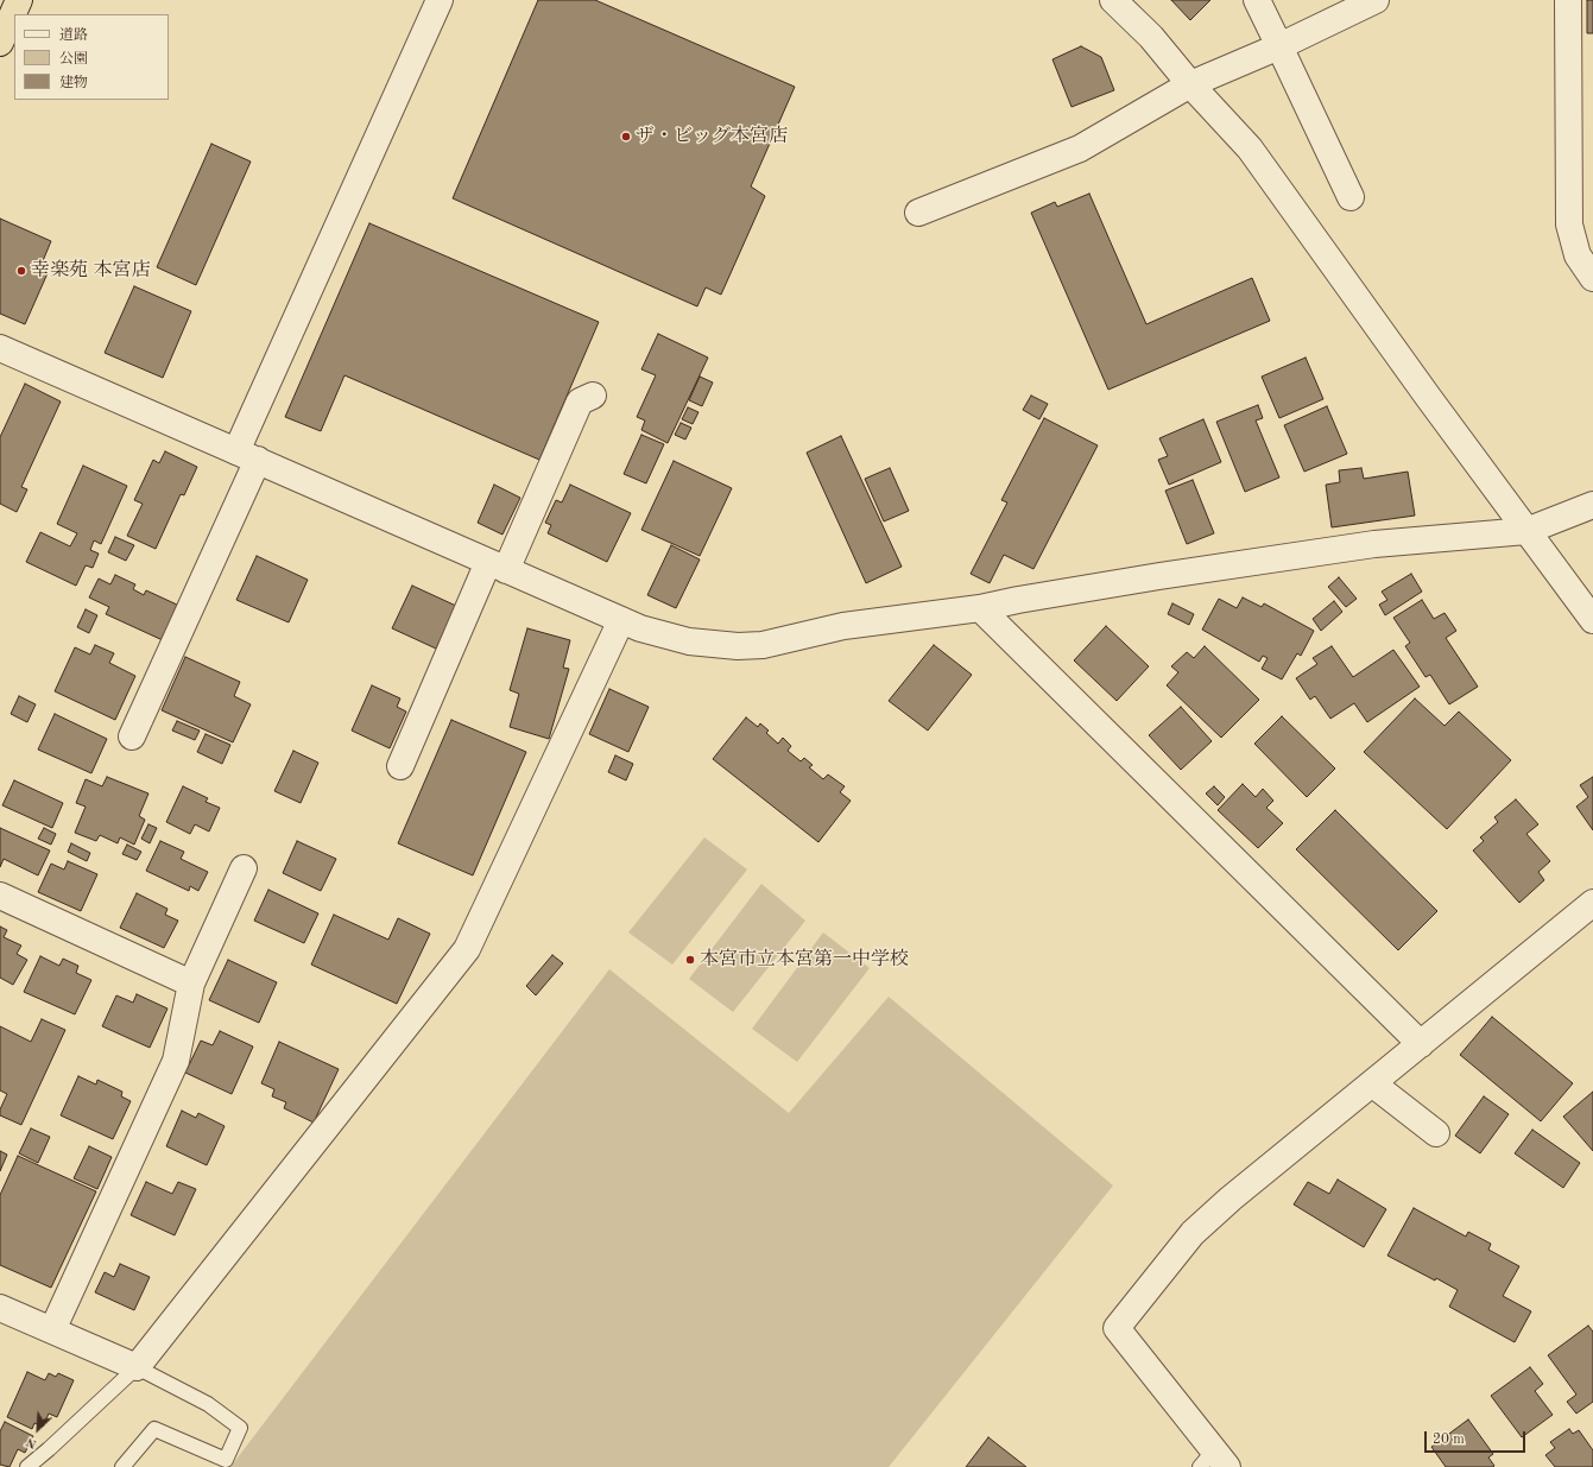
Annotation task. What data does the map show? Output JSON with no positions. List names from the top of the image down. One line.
{"places":["ザ・ビッグ本宮店","幸楽苑 本宮店","本宮市立本宮第一中学校"],"legend":["道路","公園","建物"],"scale_bar":"20 m","north":"bottom left"}
